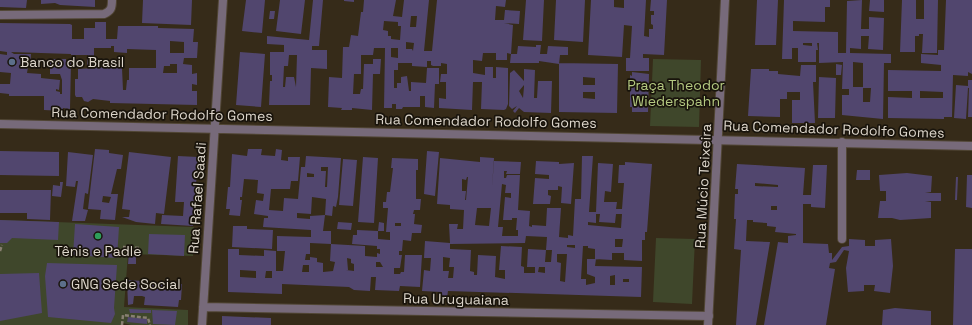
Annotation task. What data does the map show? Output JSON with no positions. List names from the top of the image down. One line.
{"streets":{"street":["Rua Comendador Rodolfo Gomes","Rua Múcio Teixeira","Rua Rafael Saadi","Rua Uruguaiana"]},"crossings":[["Rua Comendador Rodolfo Gomes","Rua Múcio Teixeira"],["Rua Comendador Rodolfo Gomes","Rua Rafael Saadi"],["Rua Múcio Teixeira","Rua Uruguaiana"],["Rua Rafael Saadi","Rua Uruguaiana"]],"parks":["Praça Theodor Wiederspahn"],"places":["Banco do Brasil","Tênis e Padle","GNG Sede Social"]}
